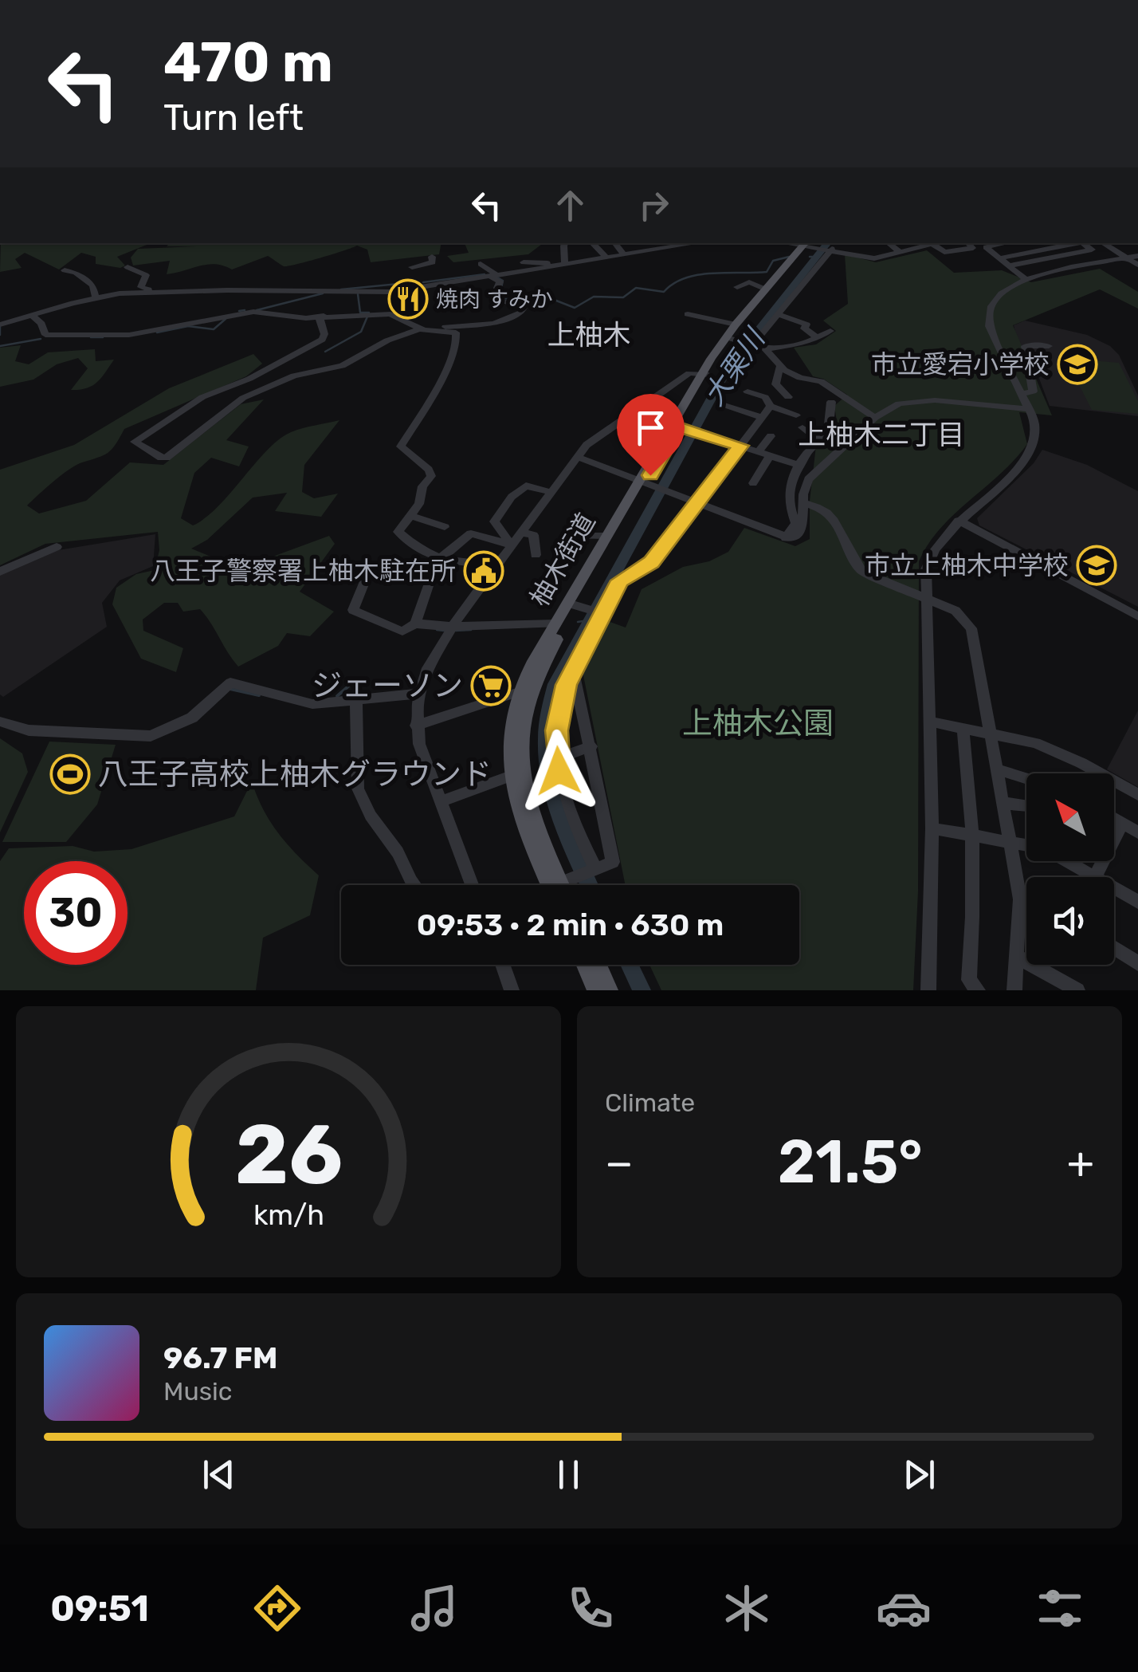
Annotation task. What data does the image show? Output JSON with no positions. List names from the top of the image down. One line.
{"streets":{"main road":["柚木街道"]},"districts":["上柚木","上柚木二丁目"],"water":["大栗川"],"parks":["上柚木公園"],"places":{"restaurant":["焼肉 すみか"],"school or university":["市立愛宕小学校","市立上柚木中学校"],"public building":["八王子警察署上柚木駐在所"],"supermarket":["ジェーソン"],"sports":["八王子高校上柚木グラウンド"]},"north":"top left","page":{"turn":["470 m","Turn left"],"limit":"30","trip":"09:53 · 2 min · 630 m","tile":"Climate","heat":["−","21.5°","+"],"song":["96.7 FM","Music"],"tabs":"09:51","gauge":["26","km/h"]}}
